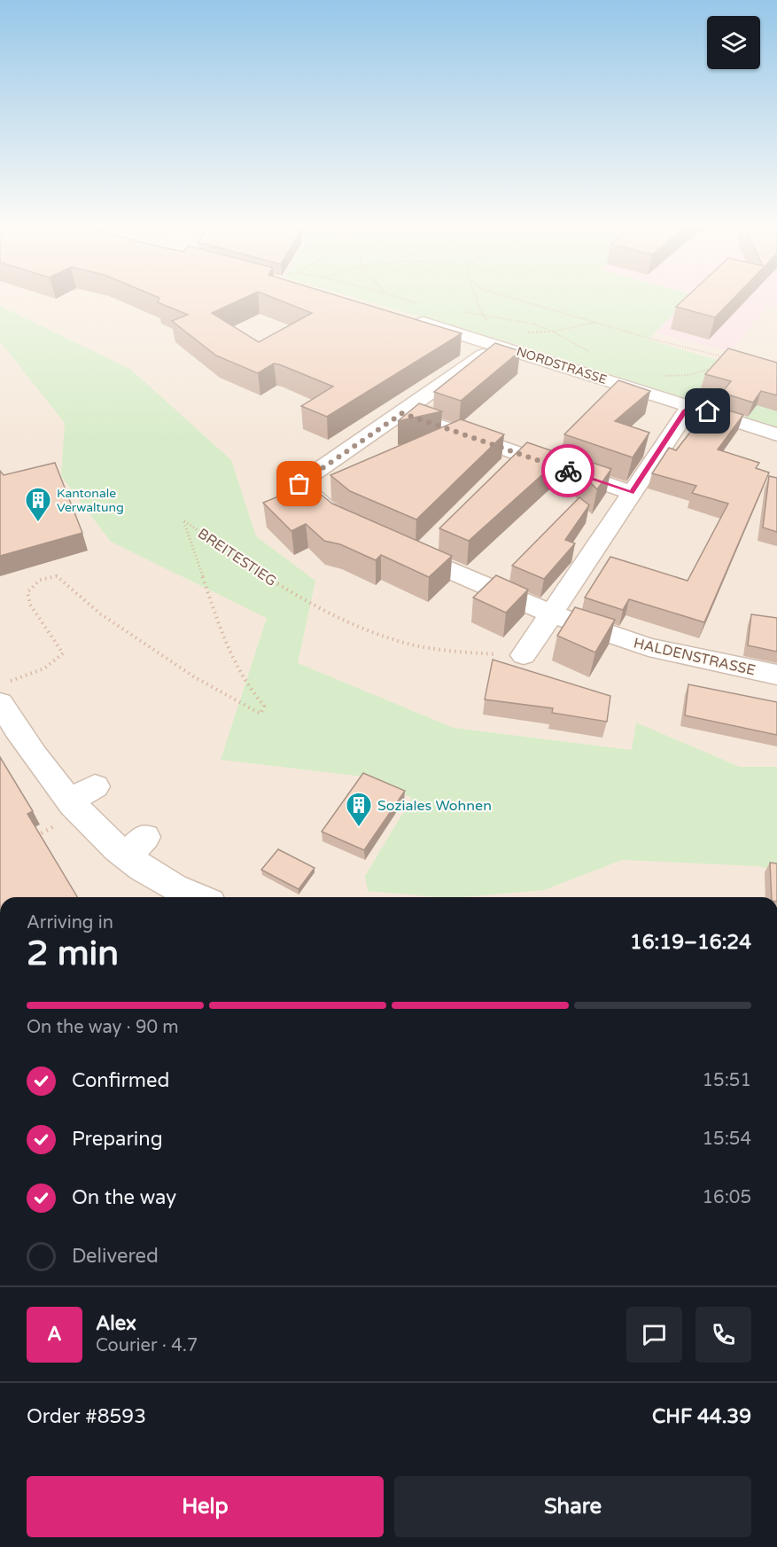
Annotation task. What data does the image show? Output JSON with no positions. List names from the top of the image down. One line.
{"streets":{"street":["NORDSTRASSE","HALDENSTRASSE"],"path":["BREITESTIEG"]},"places":{"building":["Kantonale Verwaltung","Soziales Wohnen"]},"page":{"heading":["2 min","Arriving in","16:19–16:24"],"panel":["Alex","Courier · 4.7","Order #8593","CHF 44.39"],"bar":"On the way · 90 m","list":[["Confirmed","15:51"],["Preparing","15:54"],["On the way","16:05"],"Delivered"],"round":"A","buttons":["Help","Share"]}}
